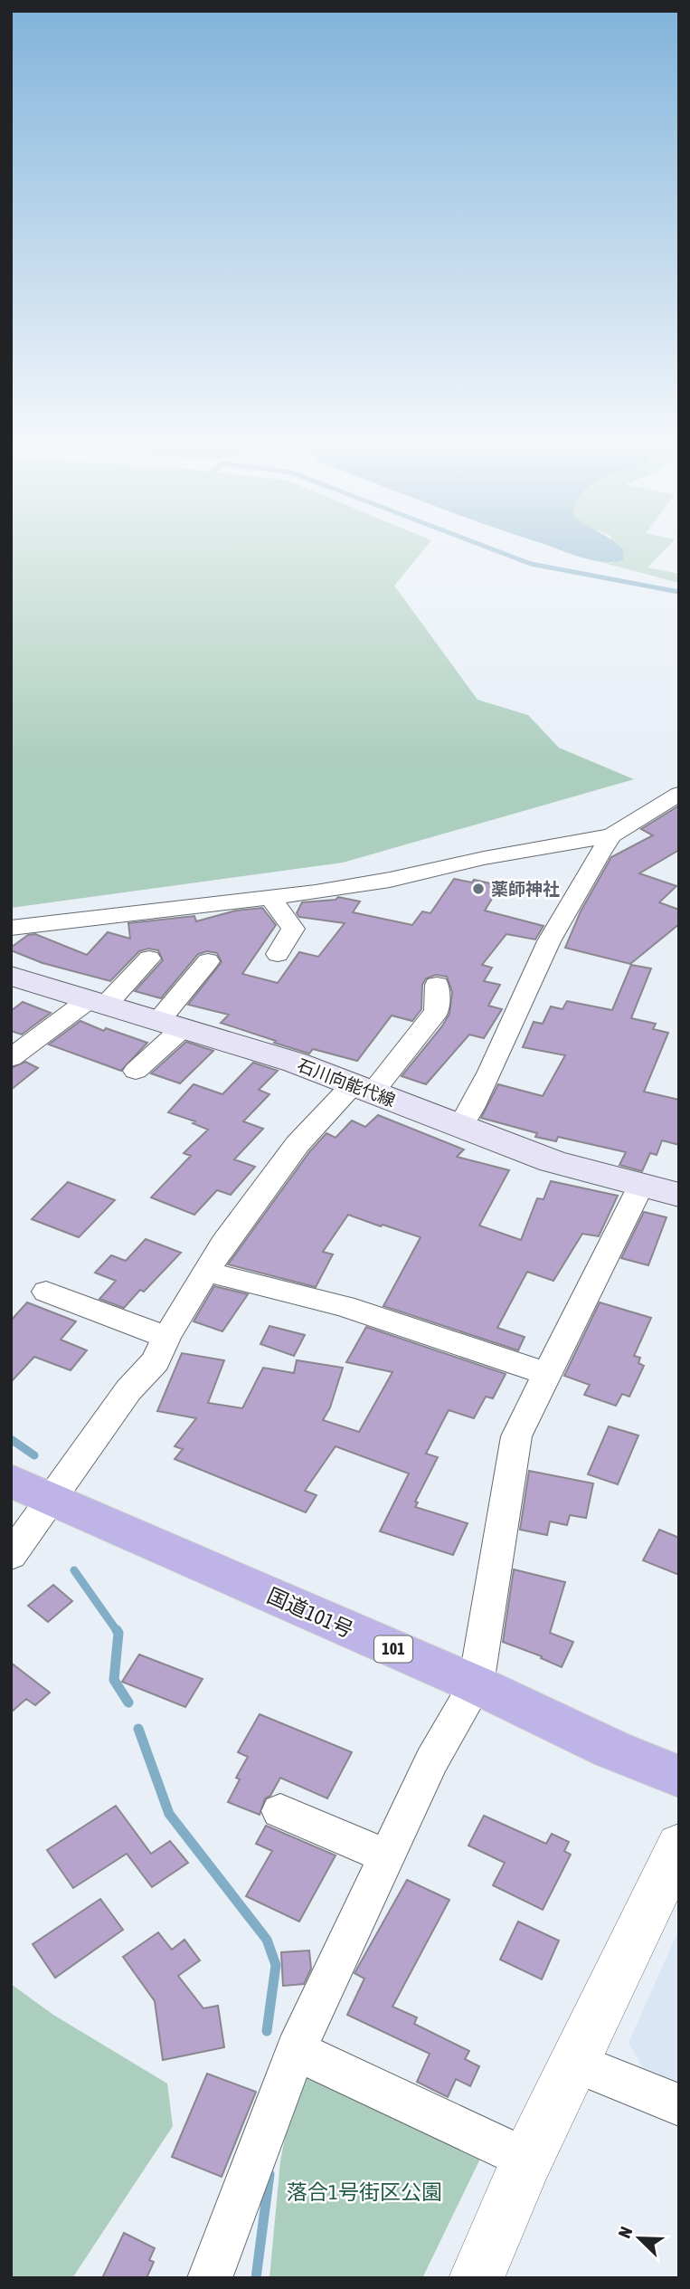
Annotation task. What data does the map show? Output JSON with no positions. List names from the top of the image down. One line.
{"streets":{"highway":["国道101号","101"],"main road":["石川向能代線"]},"parks":["落合1号街区公園"],"places":["薬師神社"],"north":"top left"}
